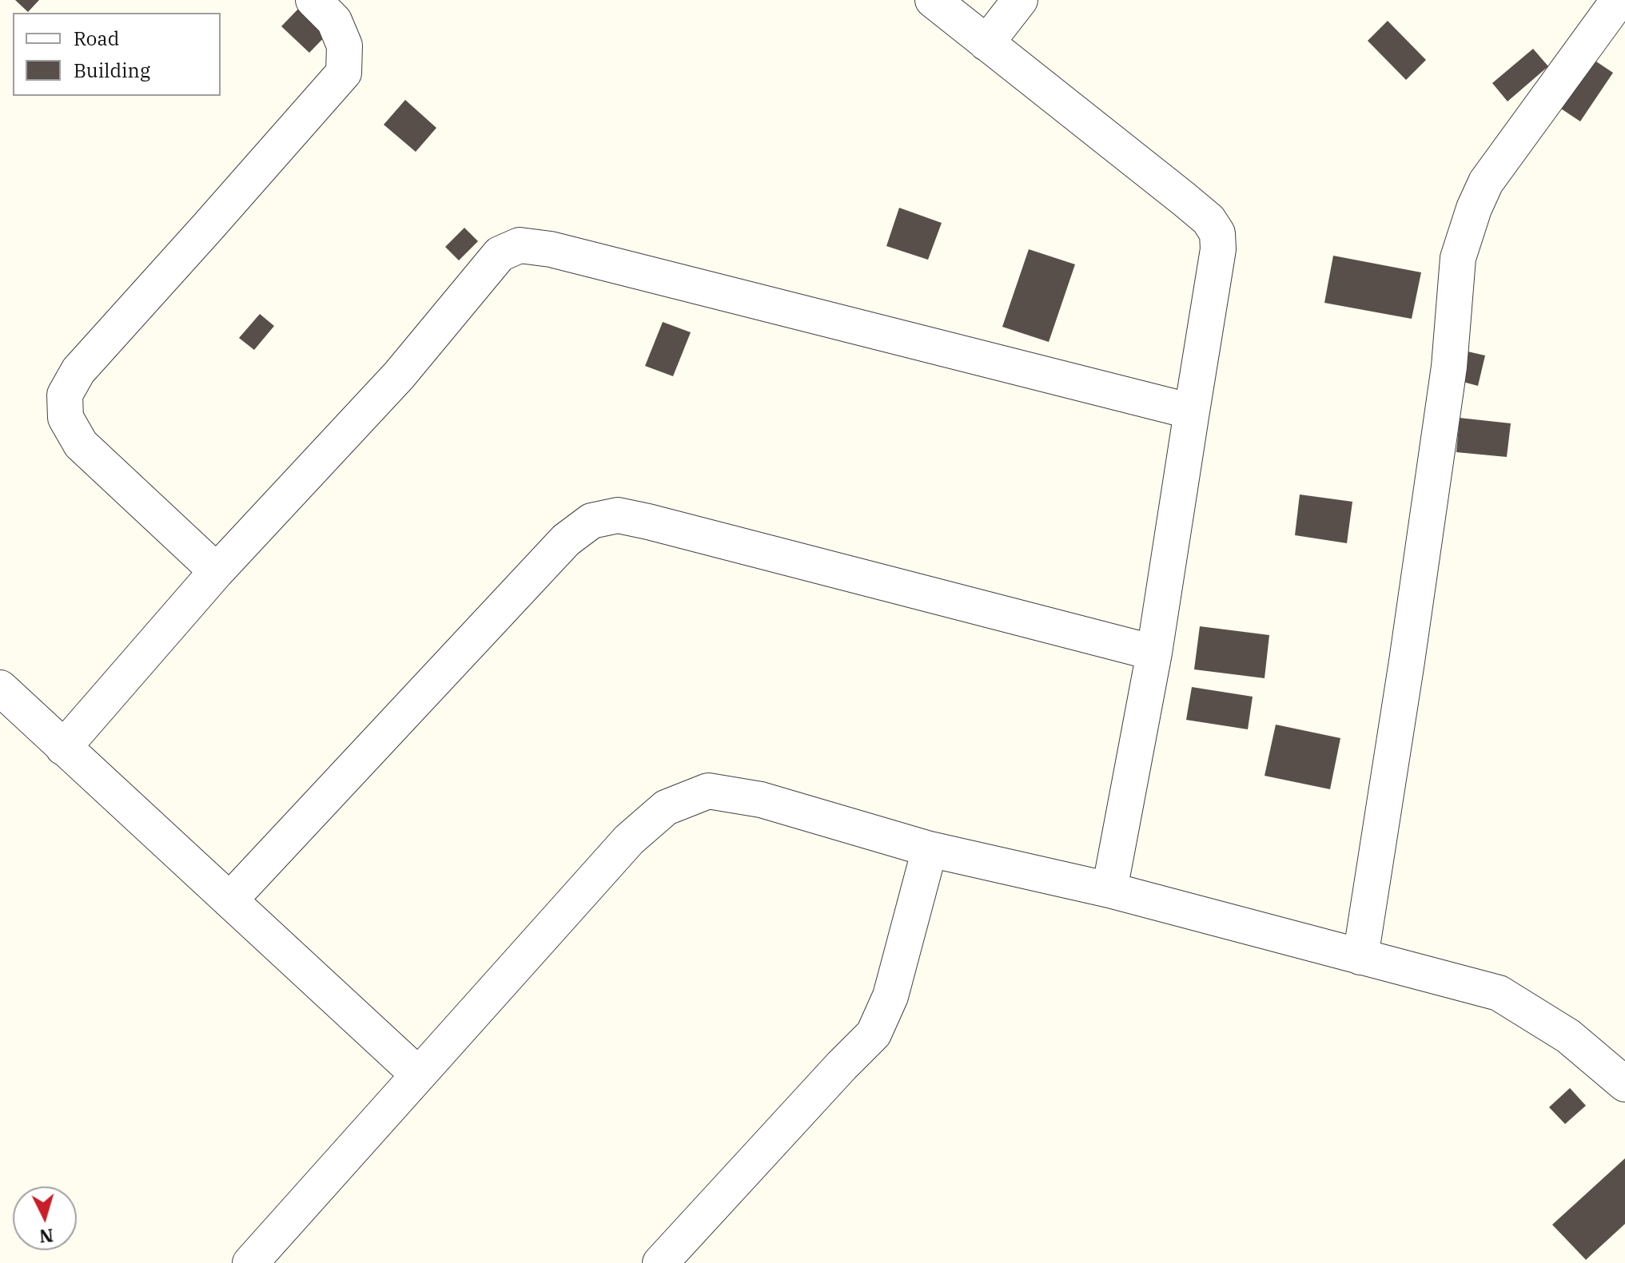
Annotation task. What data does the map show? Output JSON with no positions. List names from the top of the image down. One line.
{"legend":["Road","Building"],"north":"bottom"}
